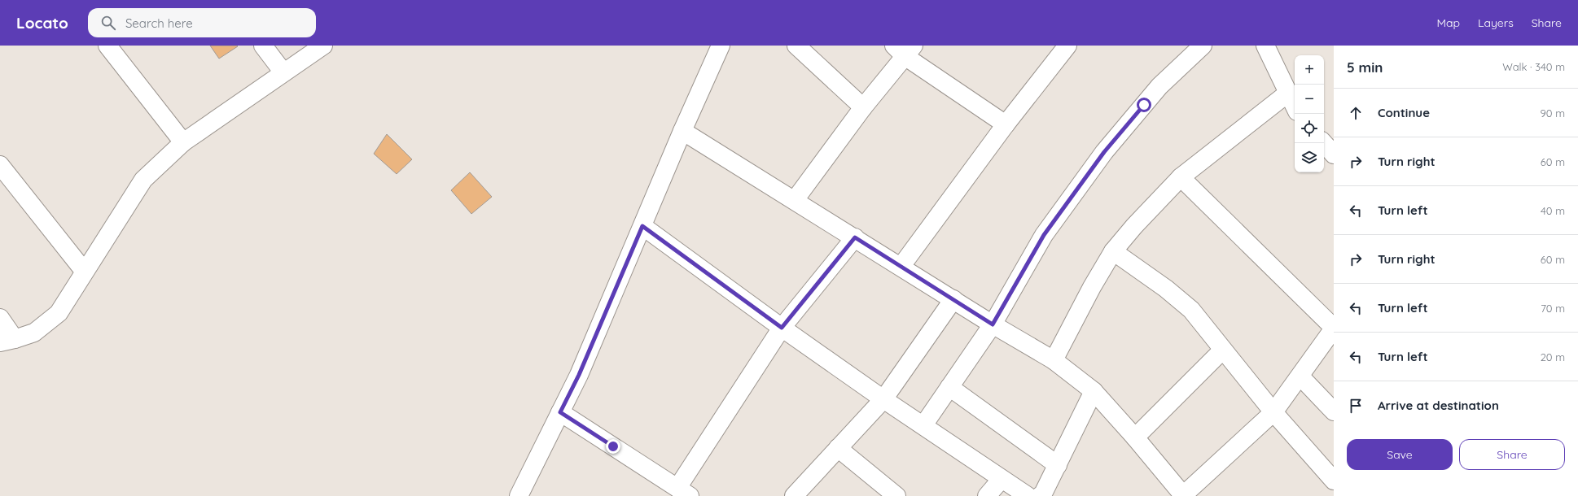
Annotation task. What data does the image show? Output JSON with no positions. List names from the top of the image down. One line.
{"page":{"header":"Locato","search":"Search here","nav":["Map","Layers","Share"],"heading":["5 min","Walk · 340 m"],"map_buttons":["+","−"],"list":[["Continue","90 m"],["Turn right","60 m"],["Turn left","40 m"],["Turn right","60 m"],["Turn left","70 m"],["Turn left","20 m"],"Arrive at destination"],"buttons":["Save","Share"]}}
